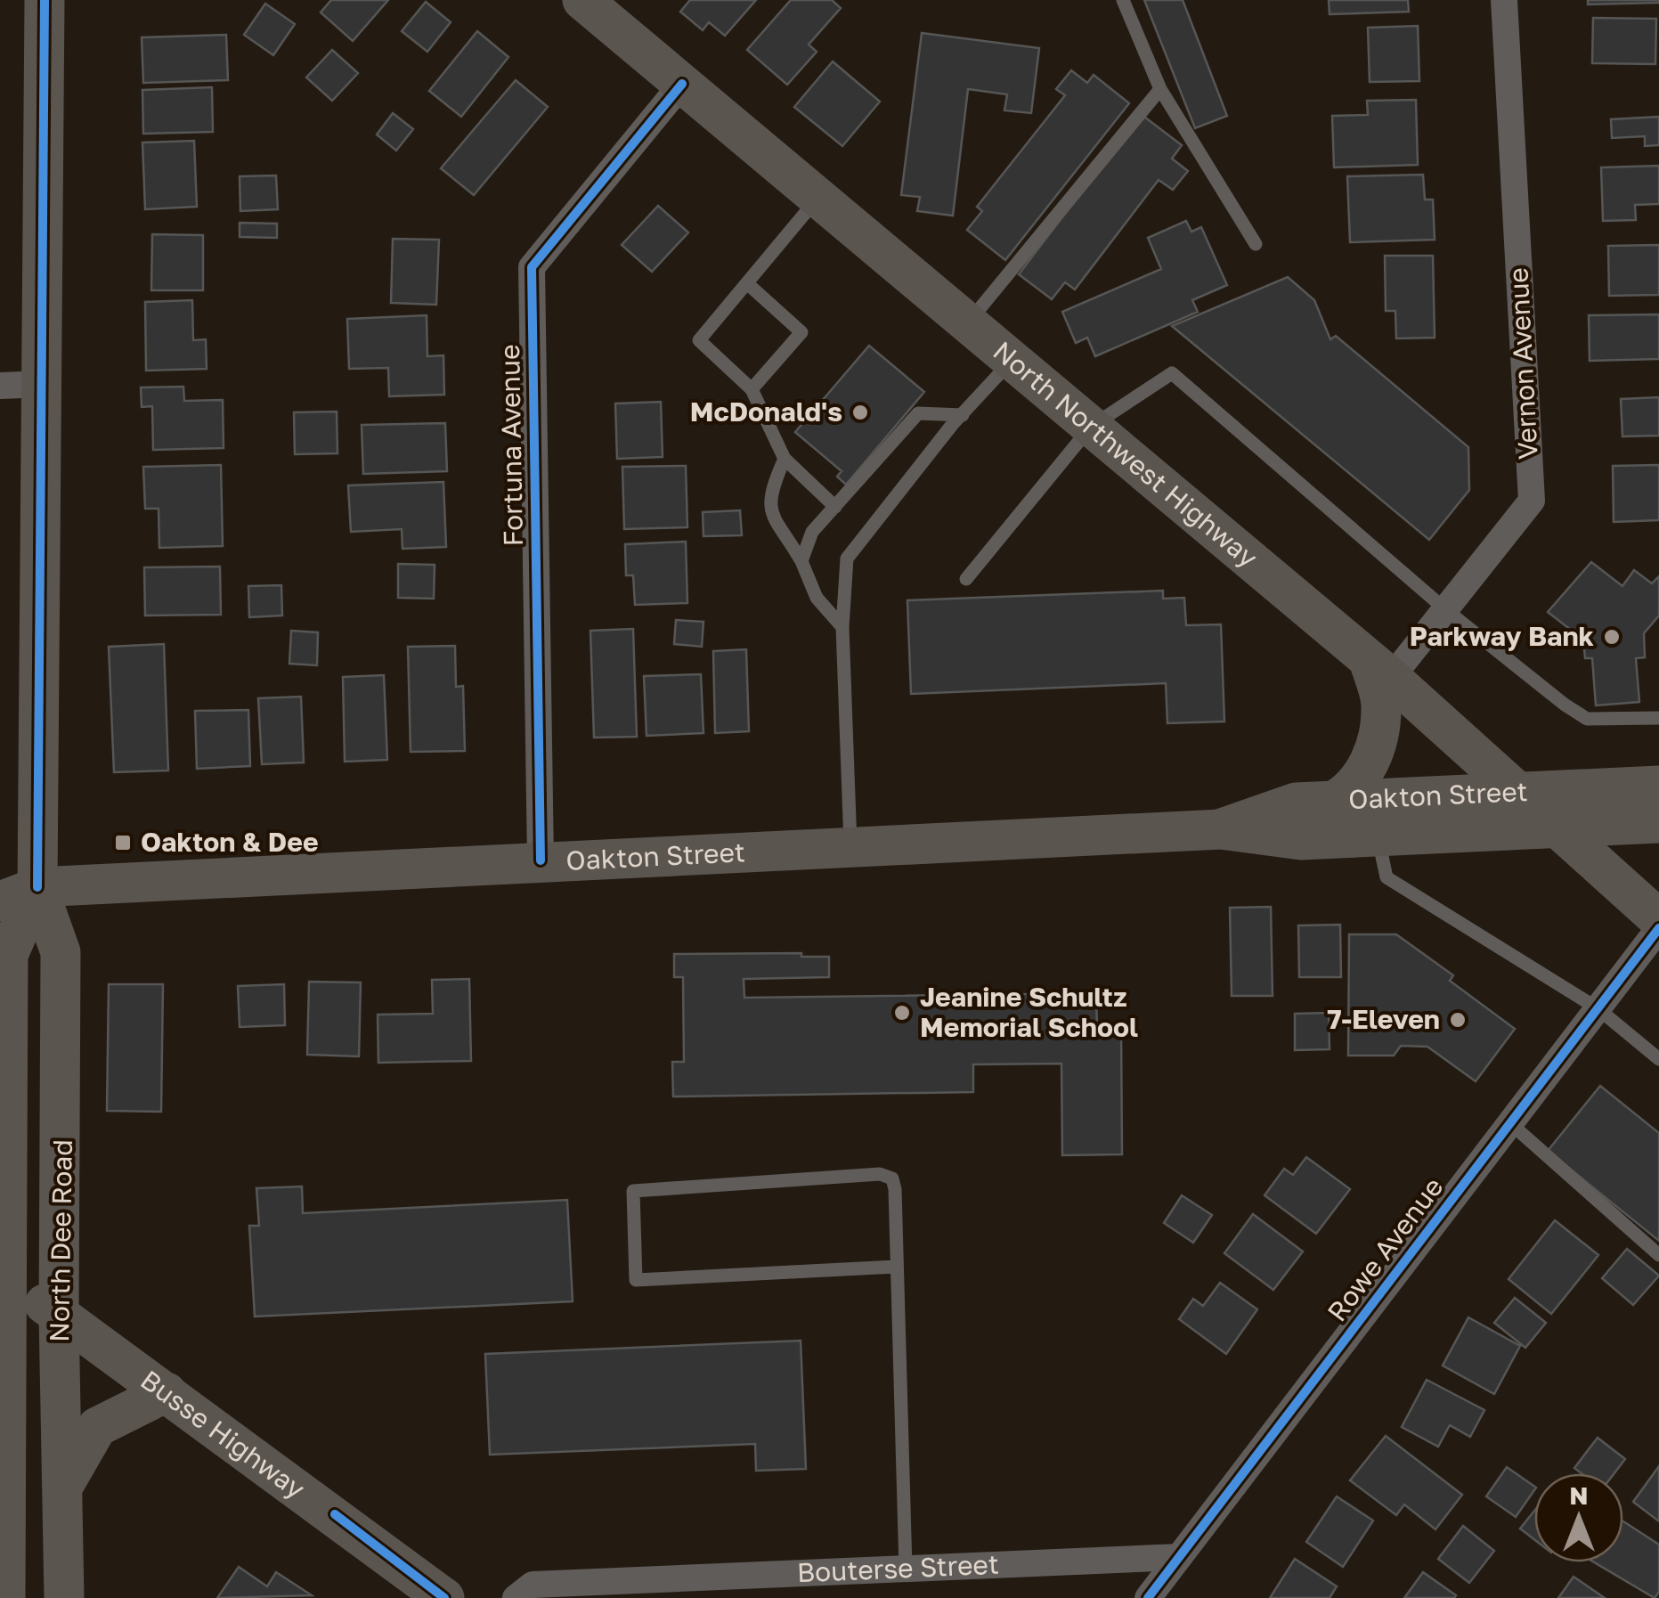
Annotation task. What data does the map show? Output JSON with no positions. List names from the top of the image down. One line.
{"streets":{"main road":["North Northwest Highway","Oakton Street","North Dee Road","Busse Highway"],"street":["Vernon Avenue","Fortuna Avenue","Rowe Avenue","Bouterse Street"]},"crossings":[["Vernon Avenue","North Northwest Highway"],["Fortuna Avenue","North Northwest Highway"],["Fortuna Avenue","Oakton Street"],["North Northwest Highway","Oakton Street"],["Oakton Street","North Dee Road"],["North Dee Road","Busse Highway"],["Rowe Avenue","Bouterse Street"]],"places":{"other":["McDonald's","Parkway Bank","Jeanine Schultz Memorial School","7-Eleven"],"transit":["Oakton & Dee"]},"north":"top"}
